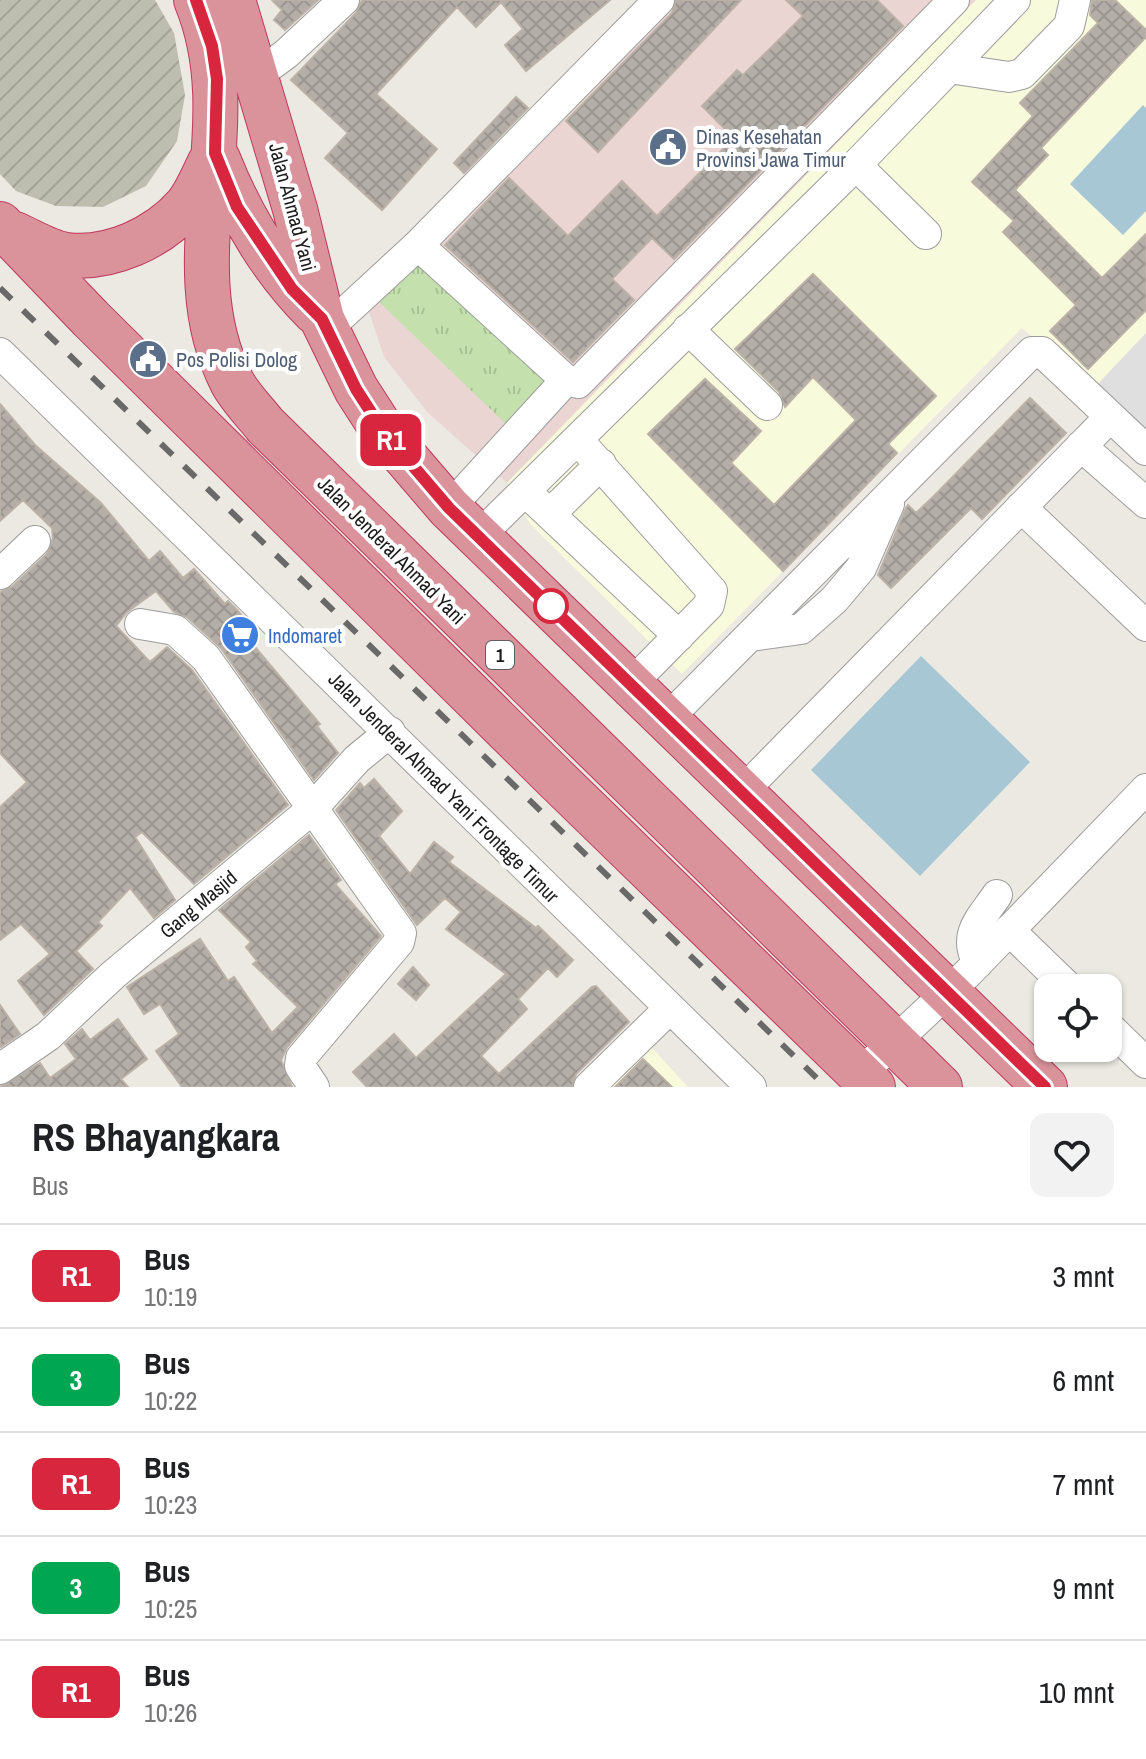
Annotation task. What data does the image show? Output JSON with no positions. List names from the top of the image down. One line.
{"streets":{"highway":["Jalan Ahmad Yani","Jalan Jenderal Ahmad Yani","1"],"street":["Jalan Jenderal Ahmad Yani Frontage Timur","Gang Masjid"]},"crossings":[["Jalan Ahmad Yani","Jalan Jenderal Ahmad Yani"],["Jalan Jenderal Ahmad Yani Frontage Timur","Gang Masjid"]],"places":{"public building":["Dinas Kesehatan Provinsi Jawa Timur","Pos Polisi Dolog"],"supermarket":["Indomaret"]},"lines":["bus line R1"],"page":{"on_map":"R1","heading":["RS Bhayangkara","Bus"],"list":[{"mark":"R1","name":"Bus","note":"10:19","value":"3 mnt"},{"mark":"3","name":"Bus","note":"10:22","value":"6 mnt"},{"mark":"R1","name":"Bus","note":"10:23","value":"7 mnt"},{"mark":"3","name":"Bus","note":"10:25","value":"9 mnt"},{"mark":"R1","name":"Bus","note":"10:26","value":"10 mnt"}]}}
